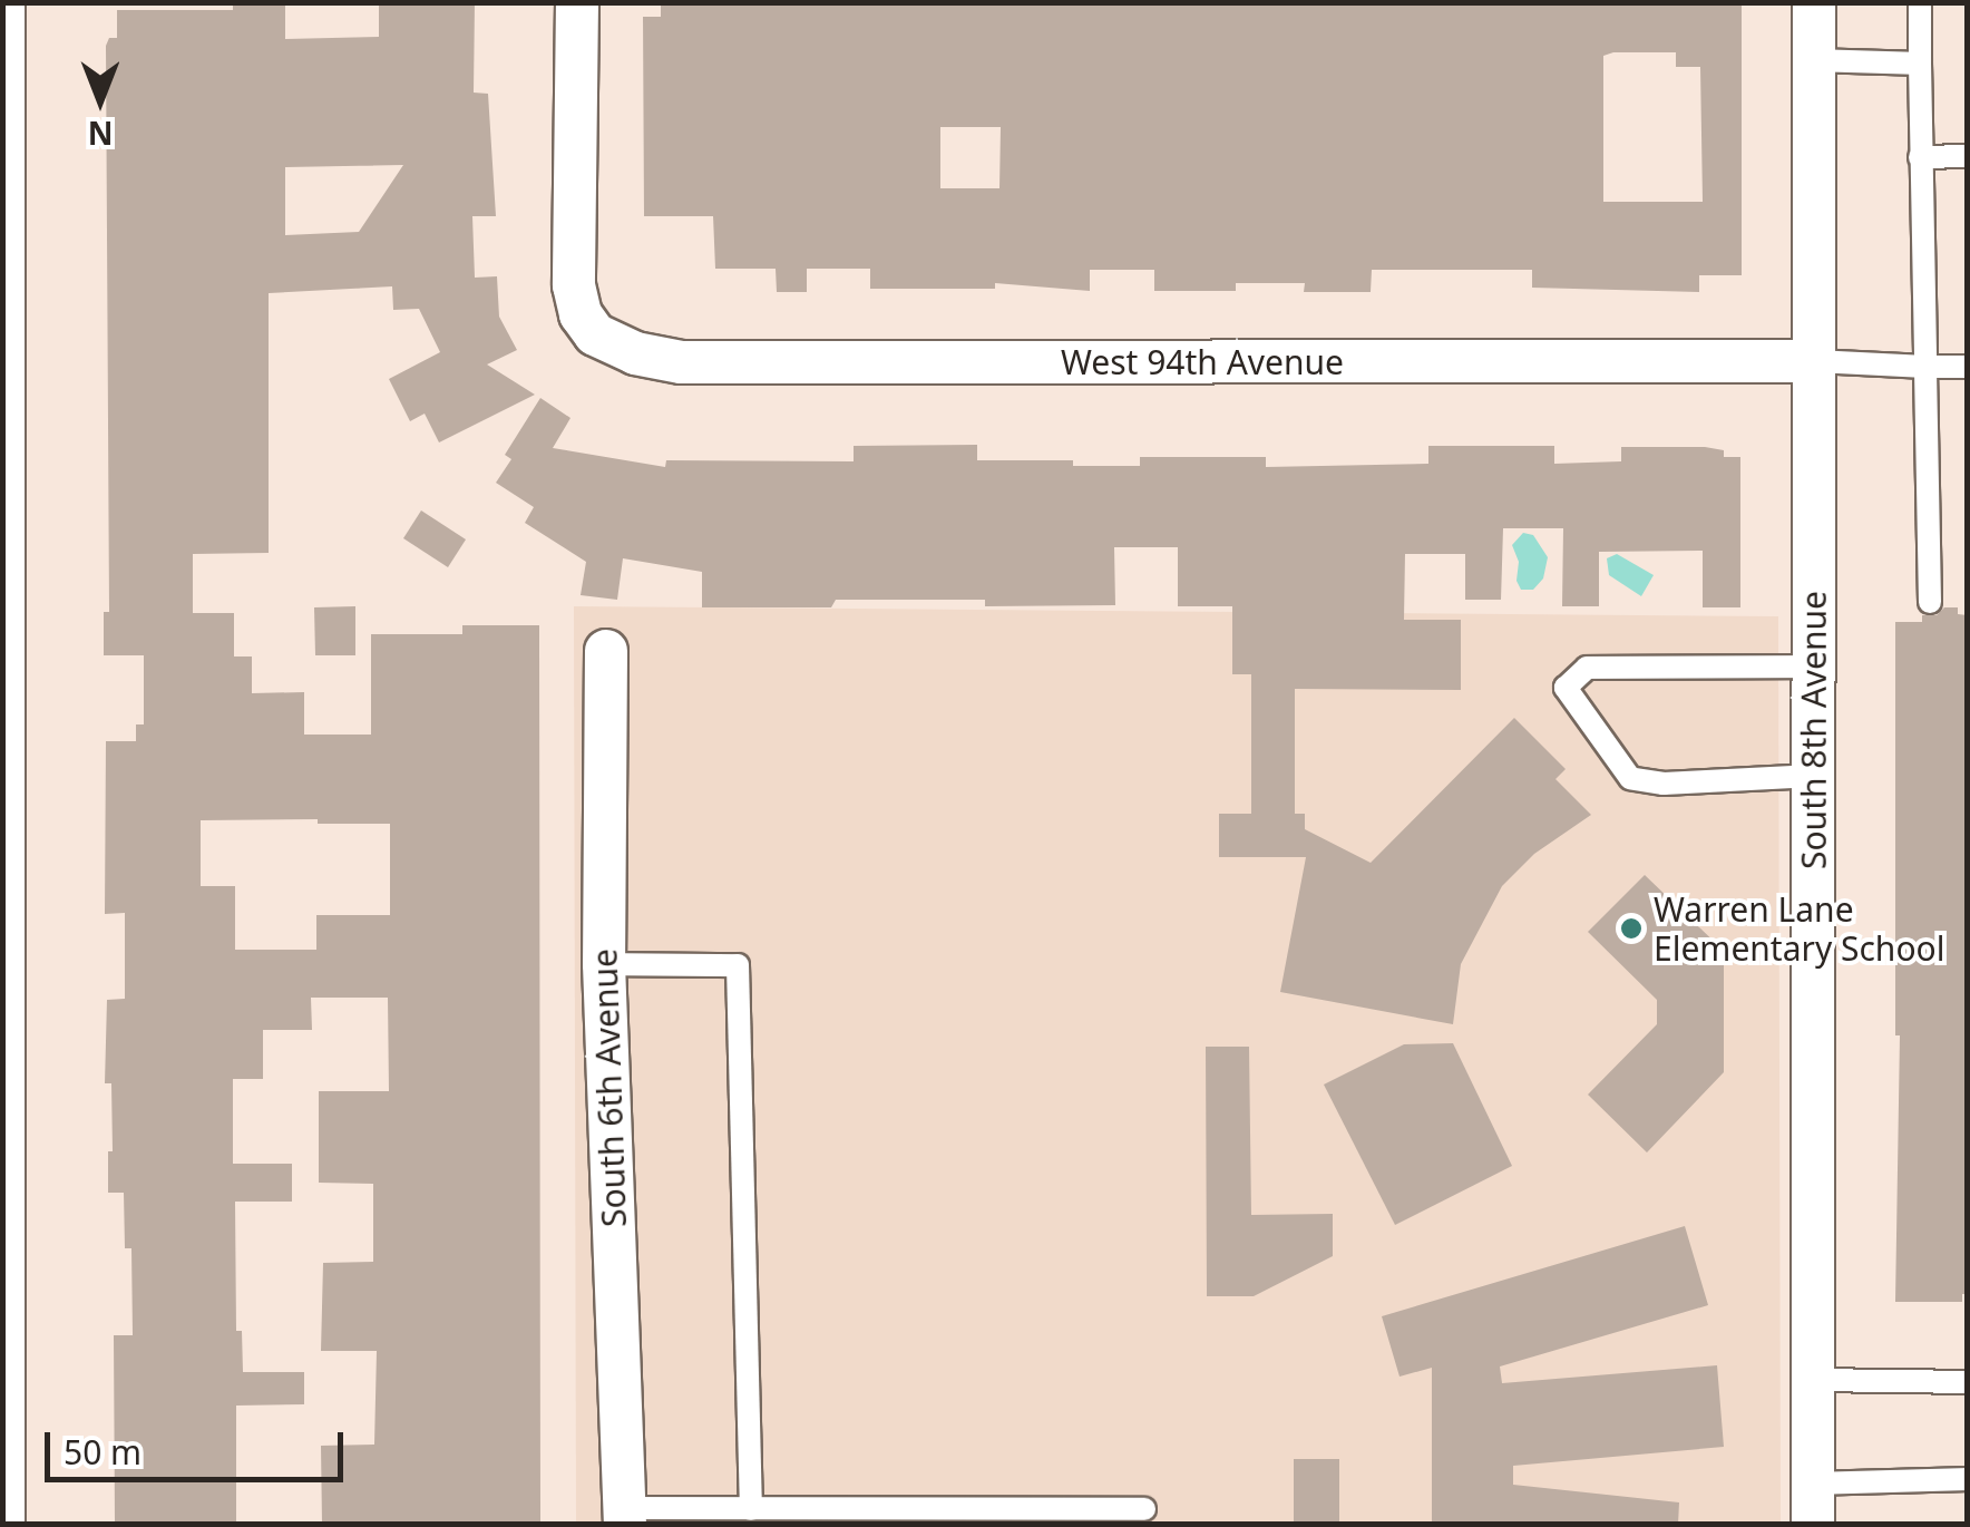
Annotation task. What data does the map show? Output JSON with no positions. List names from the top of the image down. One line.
{"streets":{"street":["West 94th Avenue","South 8th Avenue","South 6th Avenue"]},"crossings":[["West 94th Avenue","South 8th Avenue"]],"places":["Warren Lane Elementary School"],"scale_bar":"50 m","north":"bottom"}
